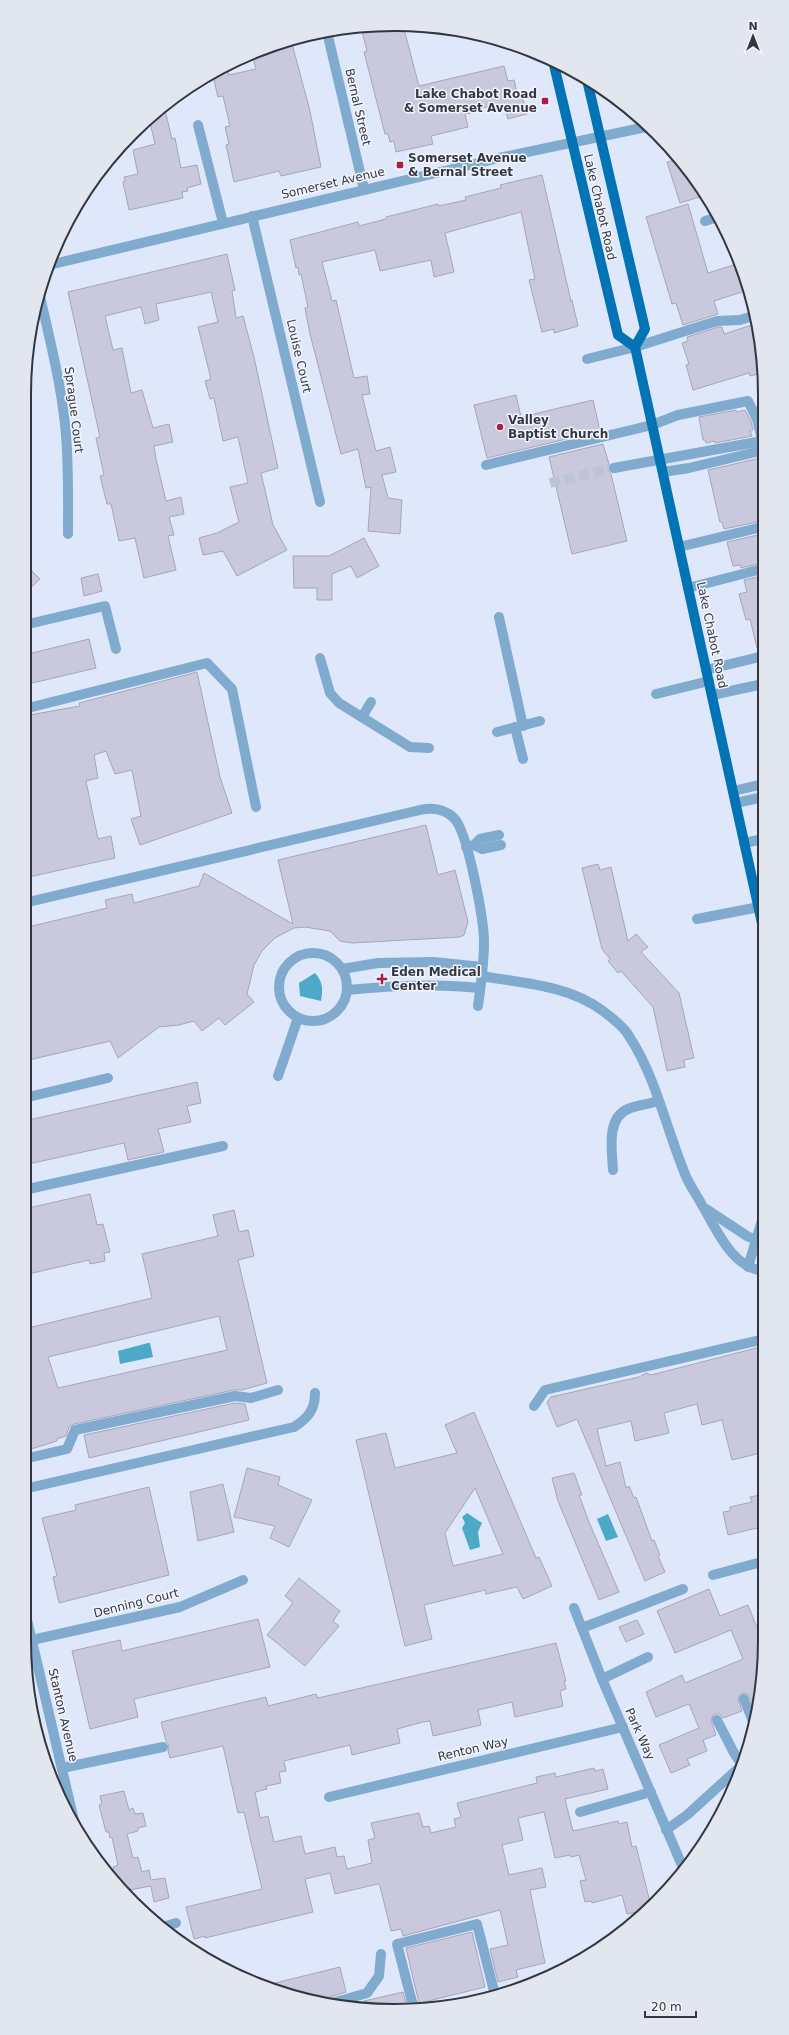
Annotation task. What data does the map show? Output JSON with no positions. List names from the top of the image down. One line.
{"streets":{"main road":["Lake Chabot Road"],"street":["Bernal Street","Somerset Avenue","Louise Court","Sprague Court","Denning Court","Stanton Avenue","Park Way","Renton Way"]},"crossings":[["Bernal Street","Somerset Avenue"],["Somerset Avenue","Lake Chabot Road"],["Somerset Avenue","Louise Court"],["Denning Court","Stanton Avenue"],["Park Way","Renton Way"]],"places":{"transit":["Lake Chabot Road & Somerset Avenue","Somerset Avenue & Bernal Street"],"other":["Valley Baptist Church"],"health":["Eden Medical Center"]},"scale_bar":"20 m","north":"top"}
